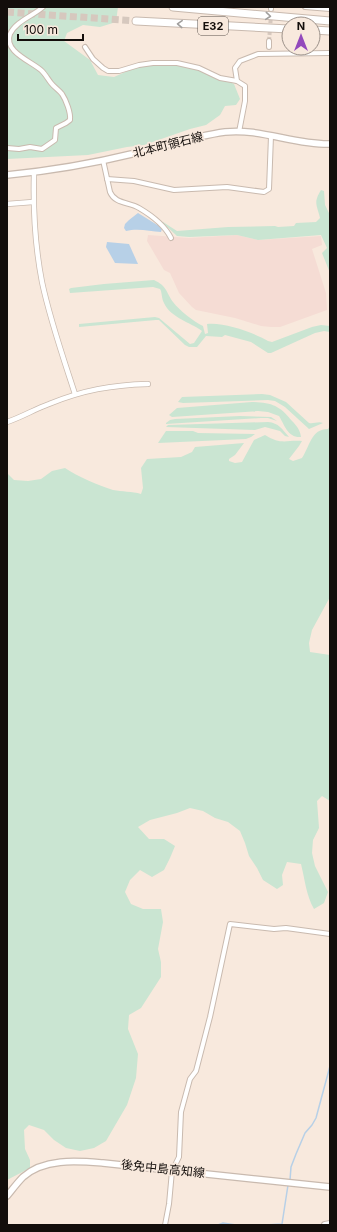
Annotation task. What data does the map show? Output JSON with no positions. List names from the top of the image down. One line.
{"streets":{"highway":["E32"],"main road":["北本町領石線","後免中島高知線"]},"scale_bar":"100 m","north":"top"}
